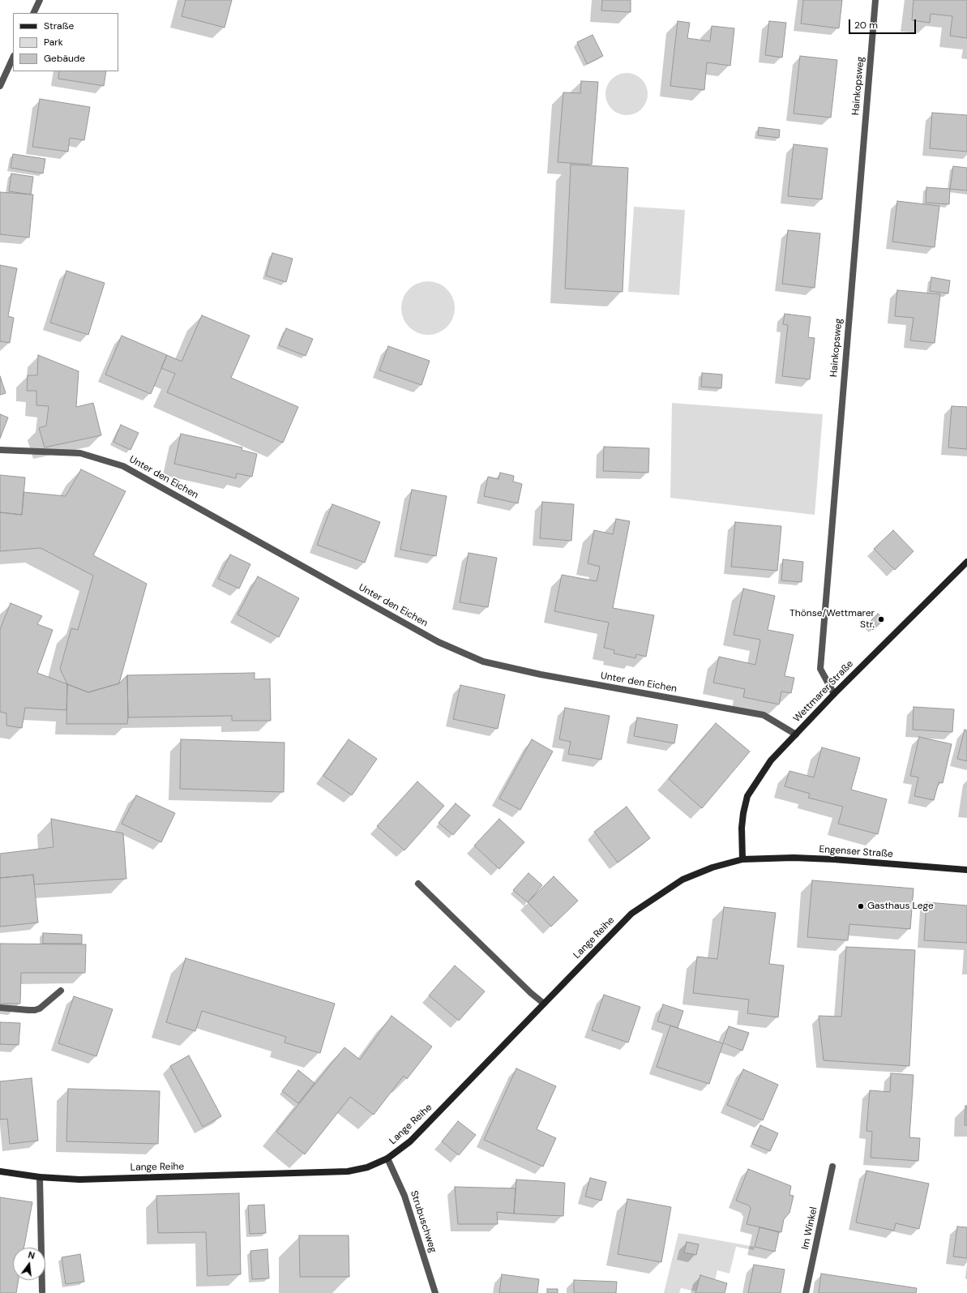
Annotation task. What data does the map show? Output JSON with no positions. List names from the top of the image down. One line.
{"streets":{"street":["Hainkopsweg","Unter den Eichen","Wettmarer Straße","Engenser Straße","Lange Reihe","Strubuschweg","Im Winkel"]},"crossings":[["Hainkopsweg","Wettmarer Straße"],["Unter den Eichen","Wettmarer Straße"],["Wettmarer Straße","Engenser Straße"],["Wettmarer Straße","Lange Reihe"],["Engenser Straße","Lange Reihe"],["Lange Reihe","Strubuschweg"]],"places":["Thönse/Wettmarer Str.","Gasthaus Lege"],"legend":["Straße","Park","Gebäude"],"scale_bar":"20 m","north":"top"}
